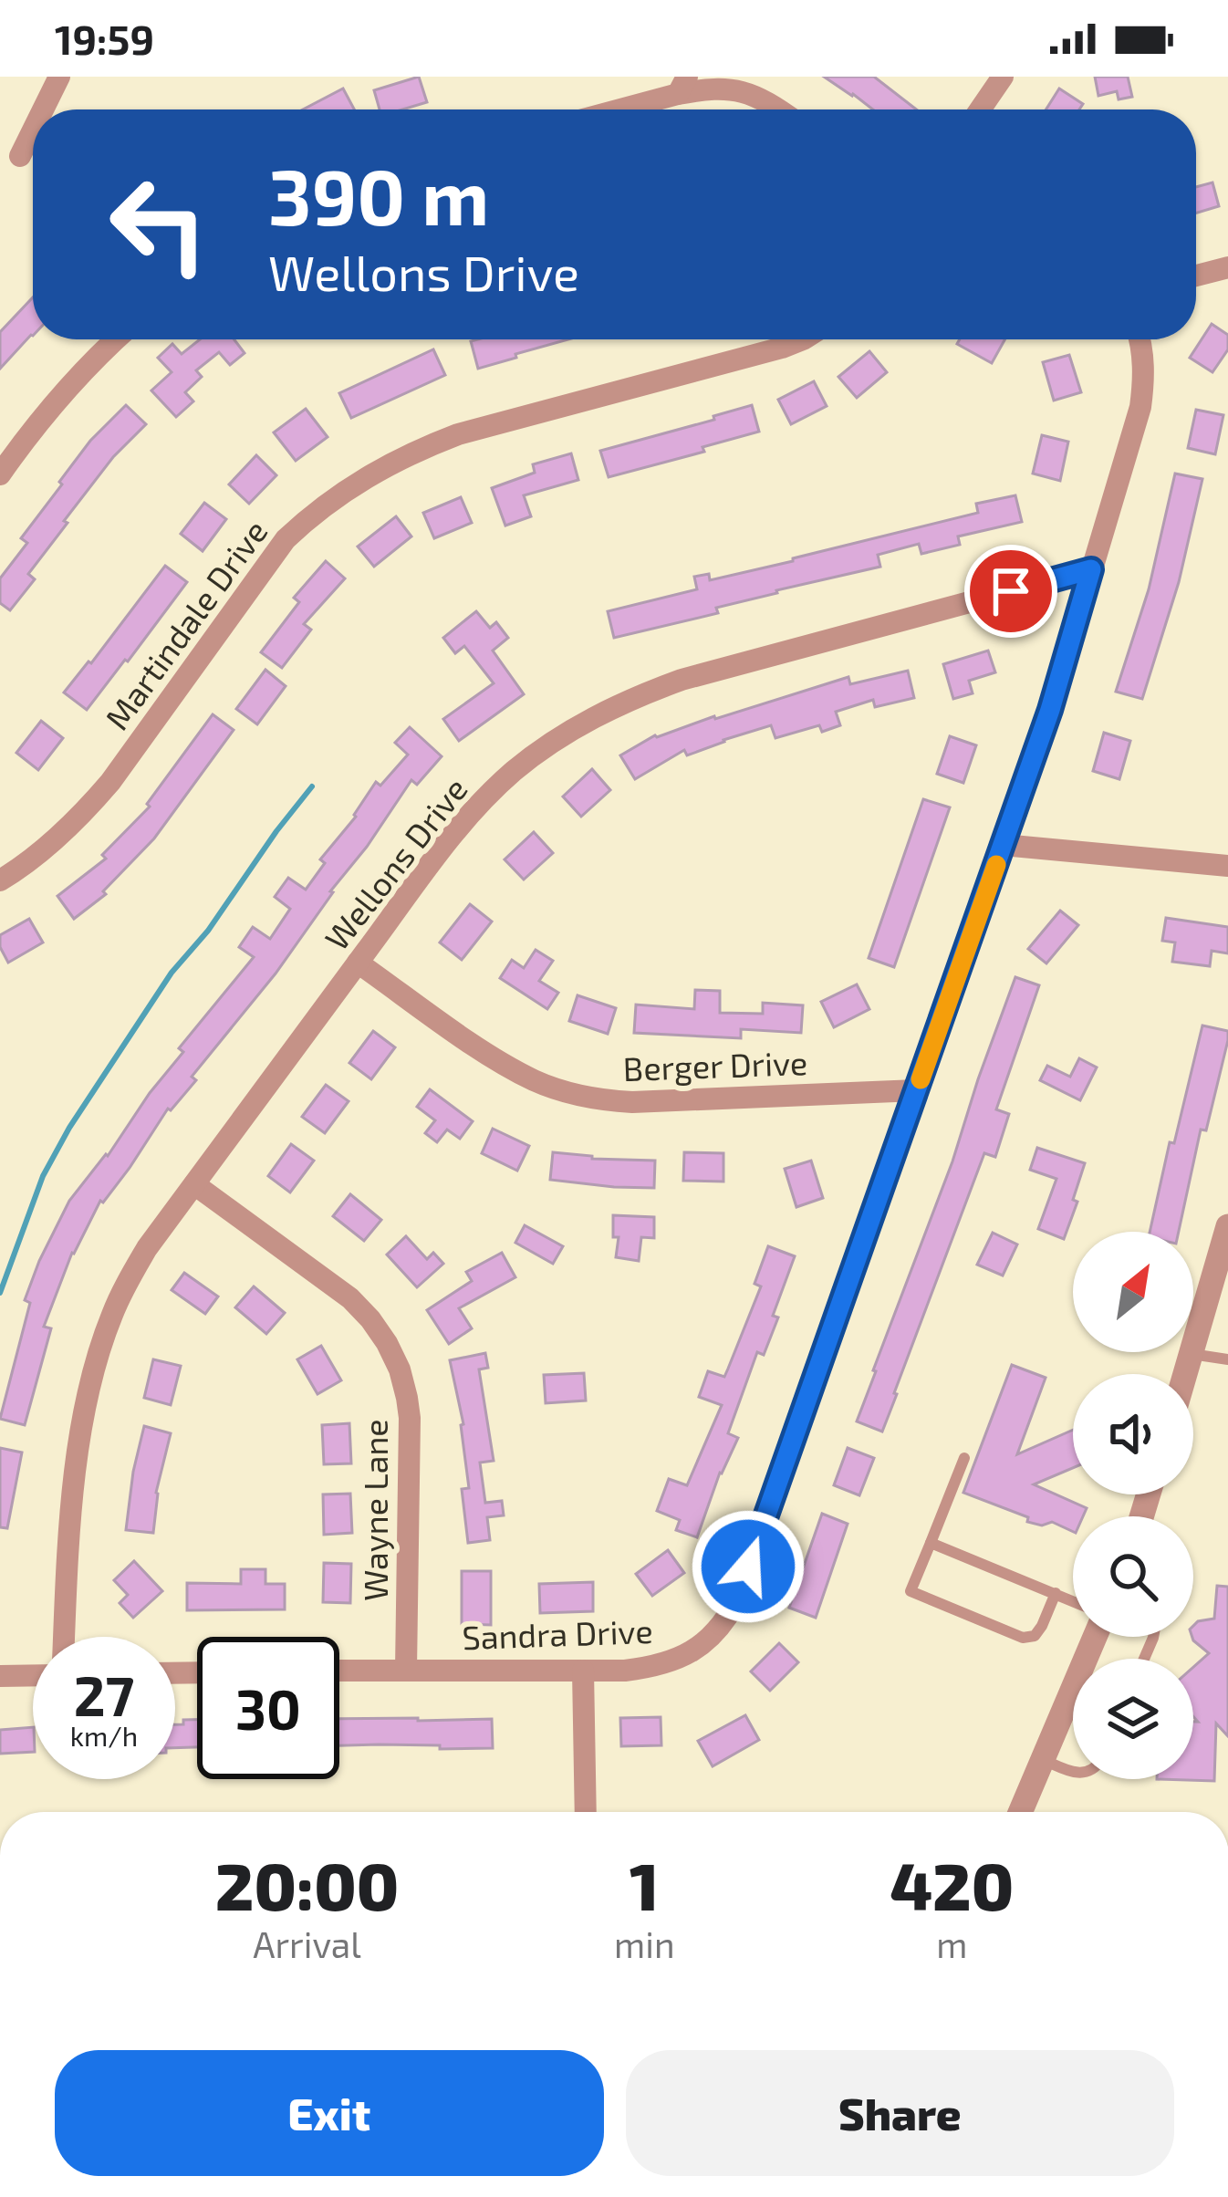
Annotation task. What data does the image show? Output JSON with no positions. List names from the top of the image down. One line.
{"streets":{"street":["Martindale Drive","Wellons Drive","Berger Drive","Wayne Lane","Sandra Drive"]},"crossings":[["Wellons Drive","Berger Drive"],["Wellons Drive","Wayne Lane"],["Wellons Drive","Sandra Drive"],["Berger Drive","Sandra Drive"],["Wayne Lane","Sandra Drive"]],"north":"top right","page":{"status":"19:59","turn":["390 m","Wellons Drive"],"speed":"27 km/h","limit":"30","eta":["20:00","Arrival","1","min","420","m"],"buttons":["Exit","Share"]}}
